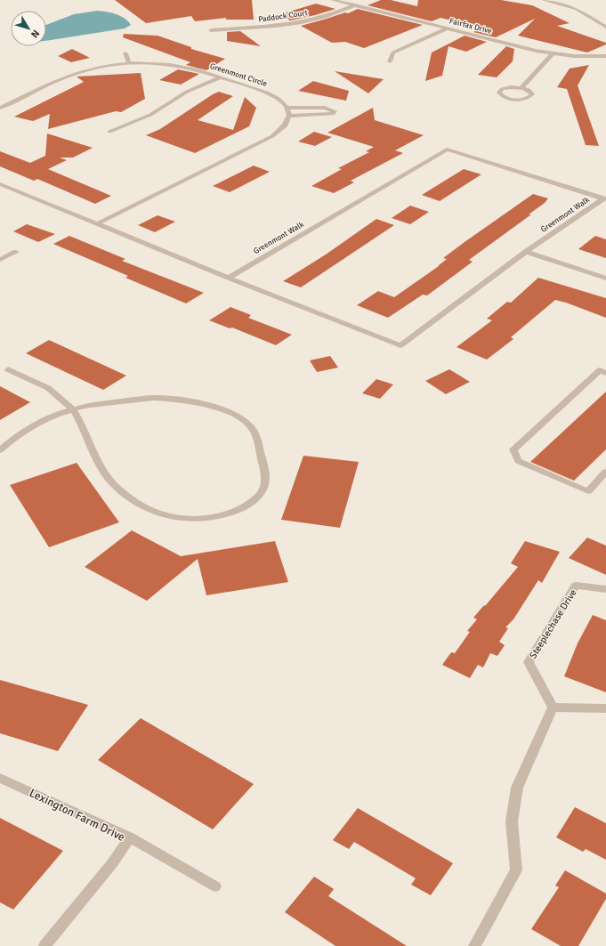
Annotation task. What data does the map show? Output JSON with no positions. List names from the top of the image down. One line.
{"streets":{"street":["Paddock Court","Fairfax Drive","Greenmont Circle","Greenmont Walk","Steeplechase Drive","Lexington Farm Drive"]},"crossings":[["Paddock Court","Fairfax Drive"]],"north":"bottom right"}
